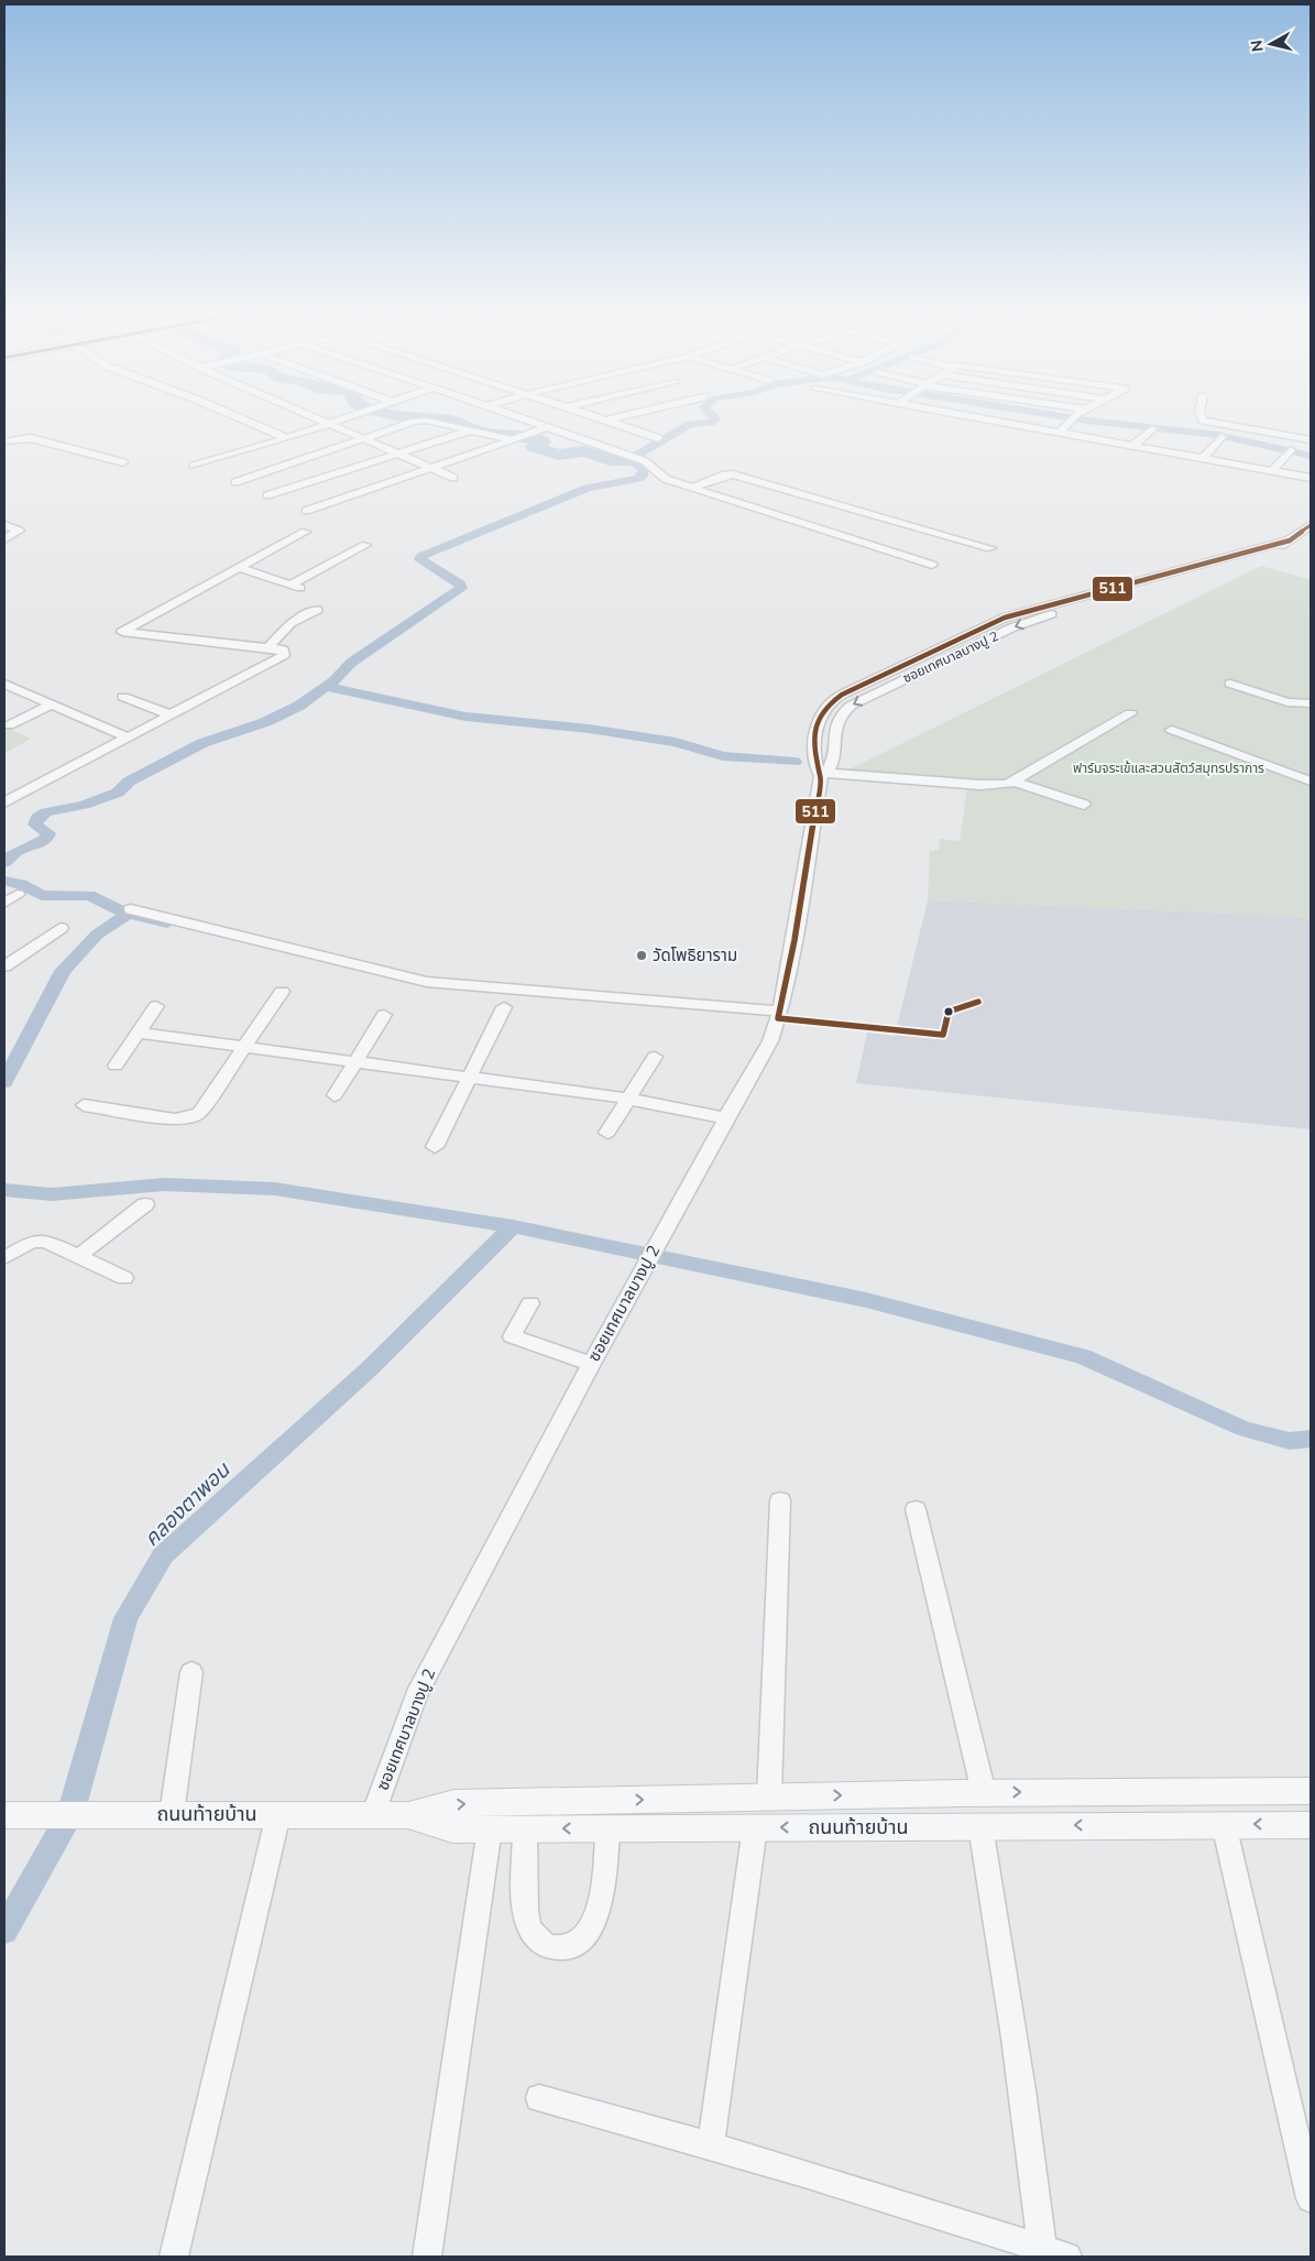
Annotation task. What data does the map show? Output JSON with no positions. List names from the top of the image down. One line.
{"streets":{"street":["ซอยเทศบาลบางปู 2","ถนนท้ายบ้าน"]},"crossings":[["ซอยเทศบาลบางปู 2","ถนนท้ายบ้าน"]],"water":["คลองตาพอน"],"parks":["ฟาร์มจระเข้และสวนสัตว์สมุทรปราการ"],"places":["วัดโพธิยาราม"],"lines":["transit line 511"],"north":"left"}
